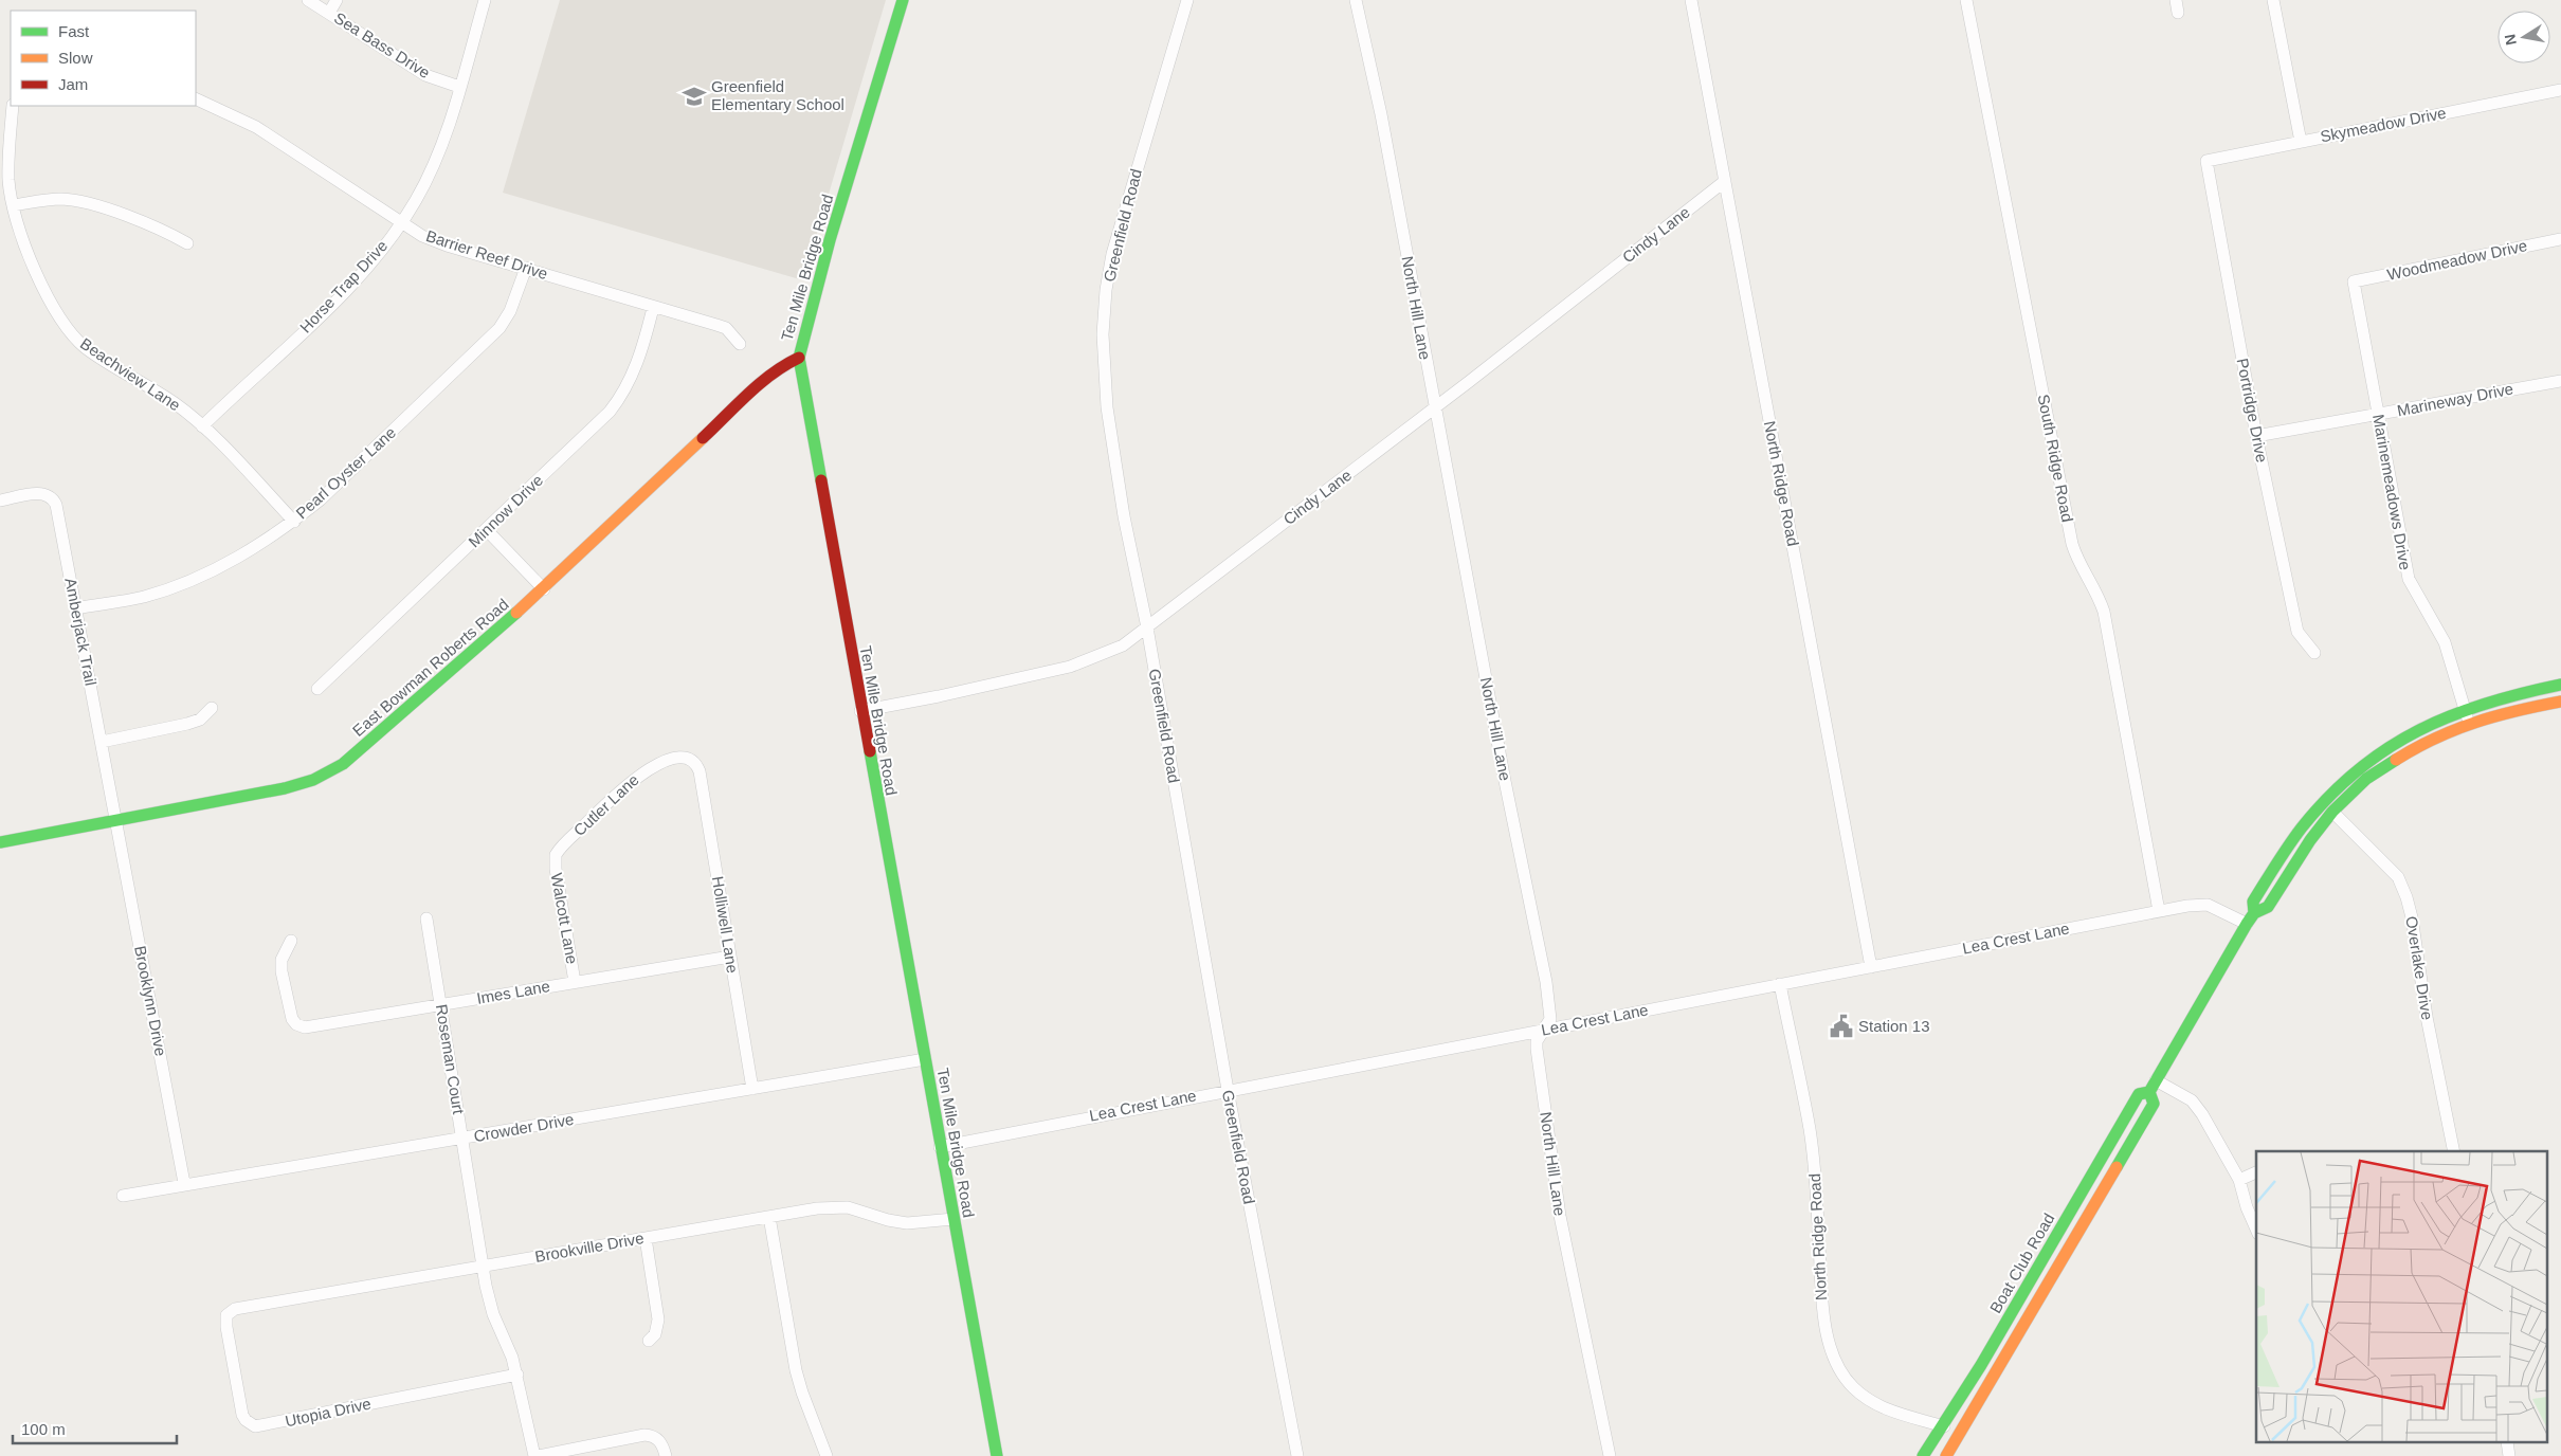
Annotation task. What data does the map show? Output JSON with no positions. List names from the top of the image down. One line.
{"streets":{"street":["Sea Bass Drive","Skymeadow Drive","Greenfield Road","Cindy Lane","Barrier Reef Drive","Woodmeadow Drive","Ten Mile Bridge Road","Horse Trap Drive","North Hill Lane","Beachview Lane","Marineway Drive","Portridge Drive","South Ridge Road","Pearl Oyster Lane","North Ridge Road","Marinemeadows Drive","Minnow Drive","Amberjack Trail","East Bowman Roberts Road","Cutler Lane","Walcott Lane","Holliwell Lane","Lea Crest Lane","Overlake Drive","Imes Lane","Brooklynn Drive","Roseman Court","Crowder Drive","Brookville Drive","Boat Club Road","Utopia Drive"]},"crossings":[["Sea Bass Drive","Horse Trap Drive"],["Skymeadow Drive","Portridge Drive"],["Greenfield Road","Cindy Lane"],["Greenfield Road","Lea Crest Lane"],["Cindy Lane","Ten Mile Bridge Road"],["Cindy Lane","North Hill Lane"],["Cindy Lane","North Ridge Road"],["Barrier Reef Drive","Horse Trap Drive"],["Barrier Reef Drive","Pearl Oyster Lane"],["Barrier Reef Drive","Minnow Drive"],["Woodmeadow Drive","Marinemeadows Drive"],["Ten Mile Bridge Road","East Bowman Roberts Road"],["Ten Mile Bridge Road","Lea Crest Lane"],["Ten Mile Bridge Road","Crowder Drive"],["Ten Mile Bridge Road","Brookville Drive"],["Horse Trap Drive","Beachview Lane"],["North Hill Lane","Lea Crest Lane"],["Beachview Lane","Pearl Oyster Lane"],["Marineway Drive","Portridge Drive"],["Marineway Drive","Marinemeadows Drive"],["South Ridge Road","Lea Crest Lane"],["Pearl Oyster Lane","Amberjack Trail"],["North Ridge Road","Lea Crest Lane"],["North Ridge Road","Boat Club Road"],["Marinemeadows Drive","Boat Club Road"],["Amberjack Trail","East Bowman Roberts Road"],["Amberjack Trail","Brooklynn Drive"],["East Bowman Roberts Road","Brooklynn Drive"],["Cutler Lane","Walcott Lane"],["Cutler Lane","Holliwell Lane"],["Walcott Lane","Imes Lane"],["Holliwell Lane","Imes Lane"],["Holliwell Lane","Crowder Drive"],["Lea Crest Lane","Boat Club Road"],["Overlake Drive","Boat Club Road"],["Imes Lane","Roseman Court"],["Brooklynn Drive","Crowder Drive"],["Roseman Court","Crowder Drive"],["Roseman Court","Brookville Drive"],["Roseman Court","Utopia Drive"],["Brookville Drive","Utopia Drive"]],"places":{"school or university":["Greenfield Elementary School"],"public building":["Station 13"]},"legend":["Fast","Slow","Jam"],"scale_bar":"100 m","north":"left"}
